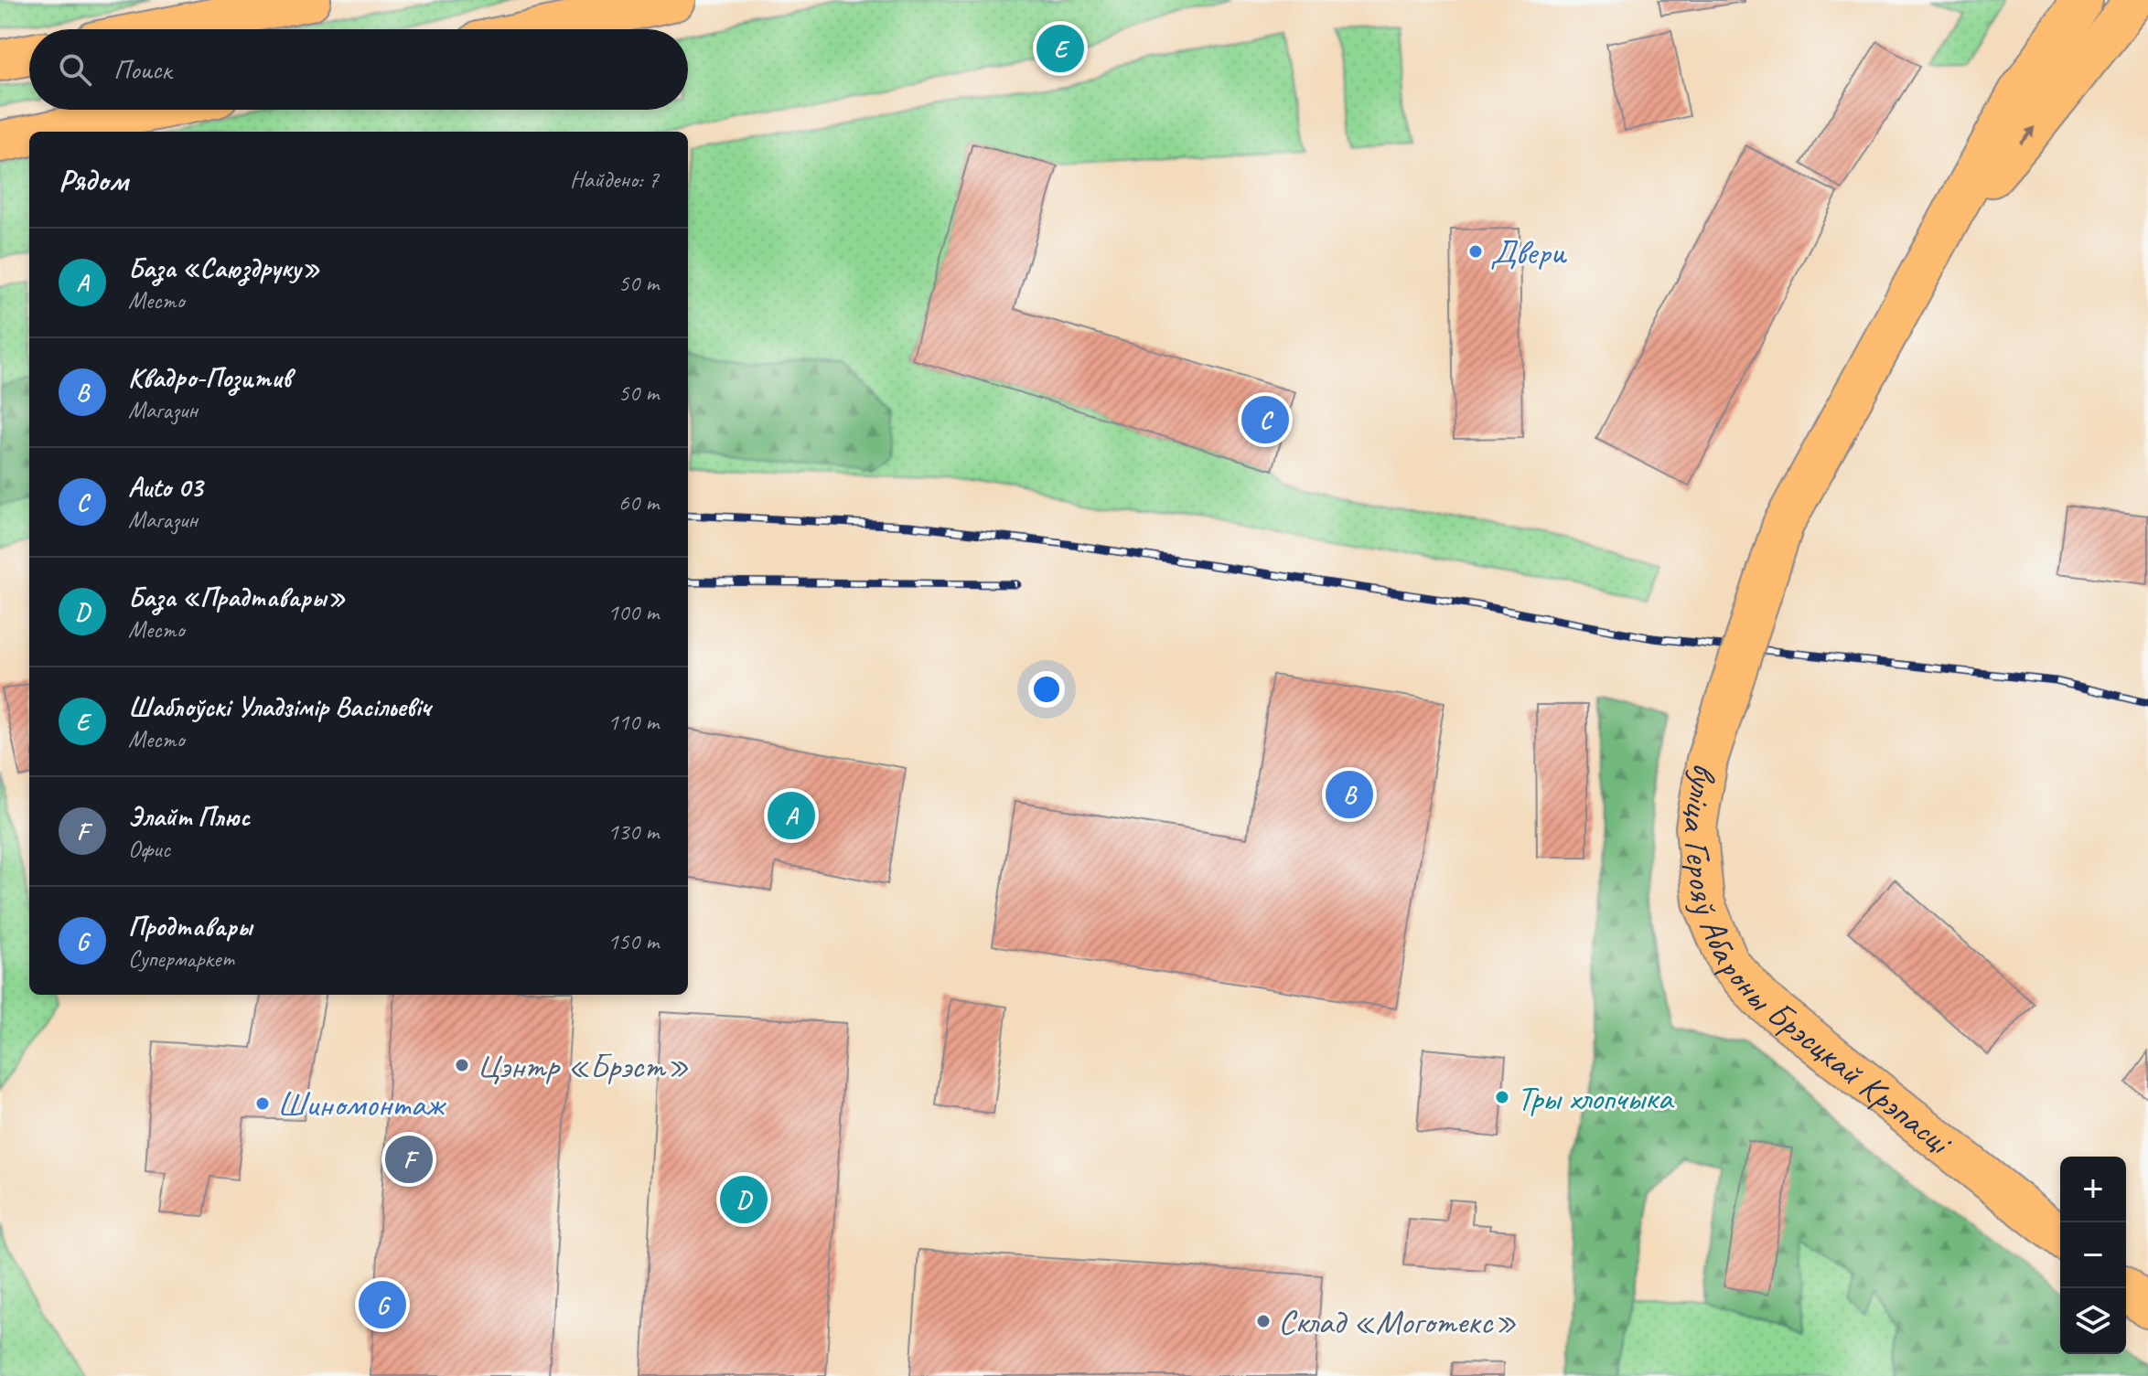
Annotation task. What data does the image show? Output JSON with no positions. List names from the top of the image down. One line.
{"streets":{"main road":["вуліца Герояў Абароны Брэсцкай Крэпасці"]},"places":["Двери","Цэнтр «Брэст»","Тры хлопчыка","Шиномонтаж","Склад «Моготекс»"],"page":{"pins":["E","C","B","A","F","D","G"],"search":"Поиск","heading":["Рядом","Найдено: 7"],"list":[{"mark":"A","name":"База «Саюздруку»","note":"Место","value":"50 m"},{"mark":"B","name":"Квадро-Позитив","note":"Магазин","value":"50 m"},{"mark":"C","name":"Auto 03","note":"Магазин","value":"60 m"},{"mark":"D","name":"База «Прадтавары»","note":"Место","value":"100 m"},{"mark":"E","name":"Шаблоўскі Уладзімір Васільевіч","note":"Место","value":"110 m"},{"mark":"F","name":"Элайт Плюс","note":"Офис","value":"130 m"},{"mark":"G","name":"Продтавары","note":"Супермаркет","value":"150 m"}],"map_buttons":["+","−"]}}
